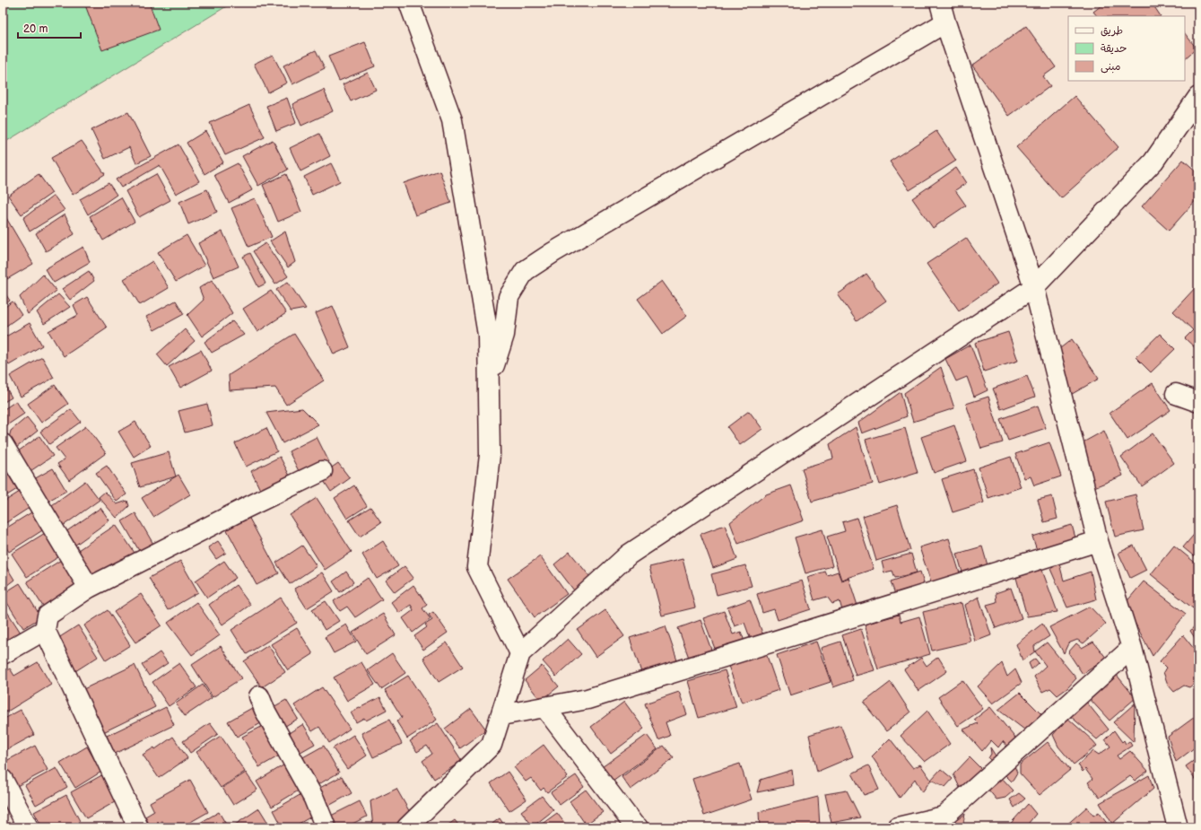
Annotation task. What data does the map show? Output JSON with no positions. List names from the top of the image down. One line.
{"legend":["طريق","حديقة","مبنى"],"scale_bar":"20 m"}
